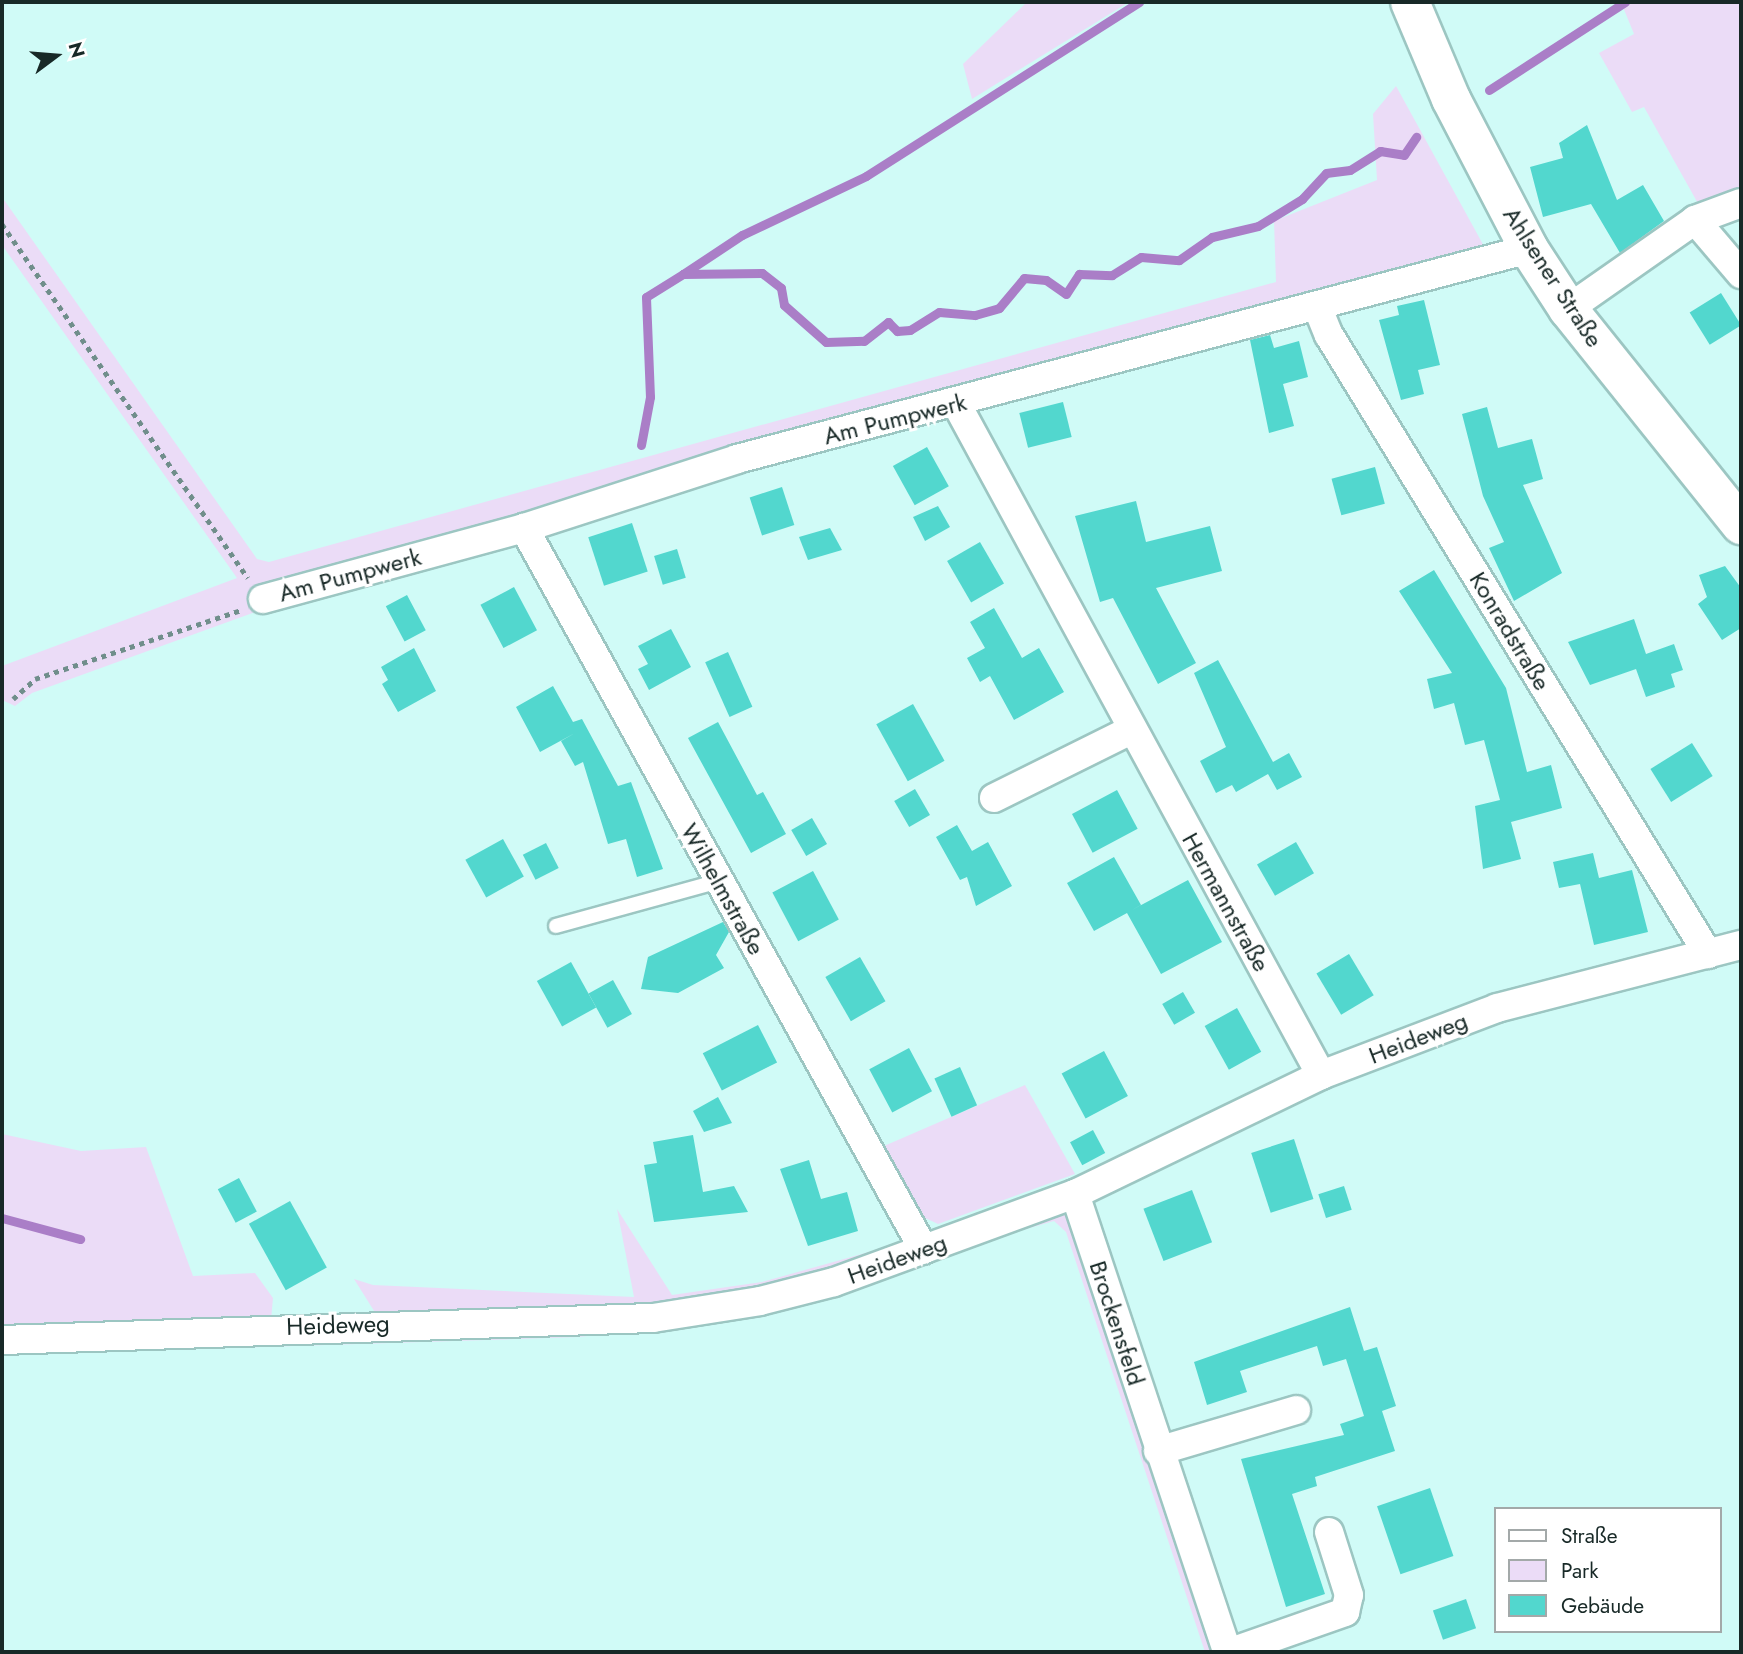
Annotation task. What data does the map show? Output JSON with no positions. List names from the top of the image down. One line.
{"streets":{"main road":["Ahlsener Straße"],"street":["Am Pumpwerk","Konradstraße","Wilhelmstraße","Hermannstraße","Heideweg","Brockensfeld"]},"crossings":[["Ahlsener Straße","Am Pumpwerk"],["Am Pumpwerk","Konradstraße"],["Am Pumpwerk","Wilhelmstraße"],["Am Pumpwerk","Hermannstraße"],["Konradstraße","Heideweg"],["Wilhelmstraße","Heideweg"],["Hermannstraße","Heideweg"],["Heideweg","Brockensfeld"]],"legend":["Straße","Park","Gebäude"],"north":"right"}
